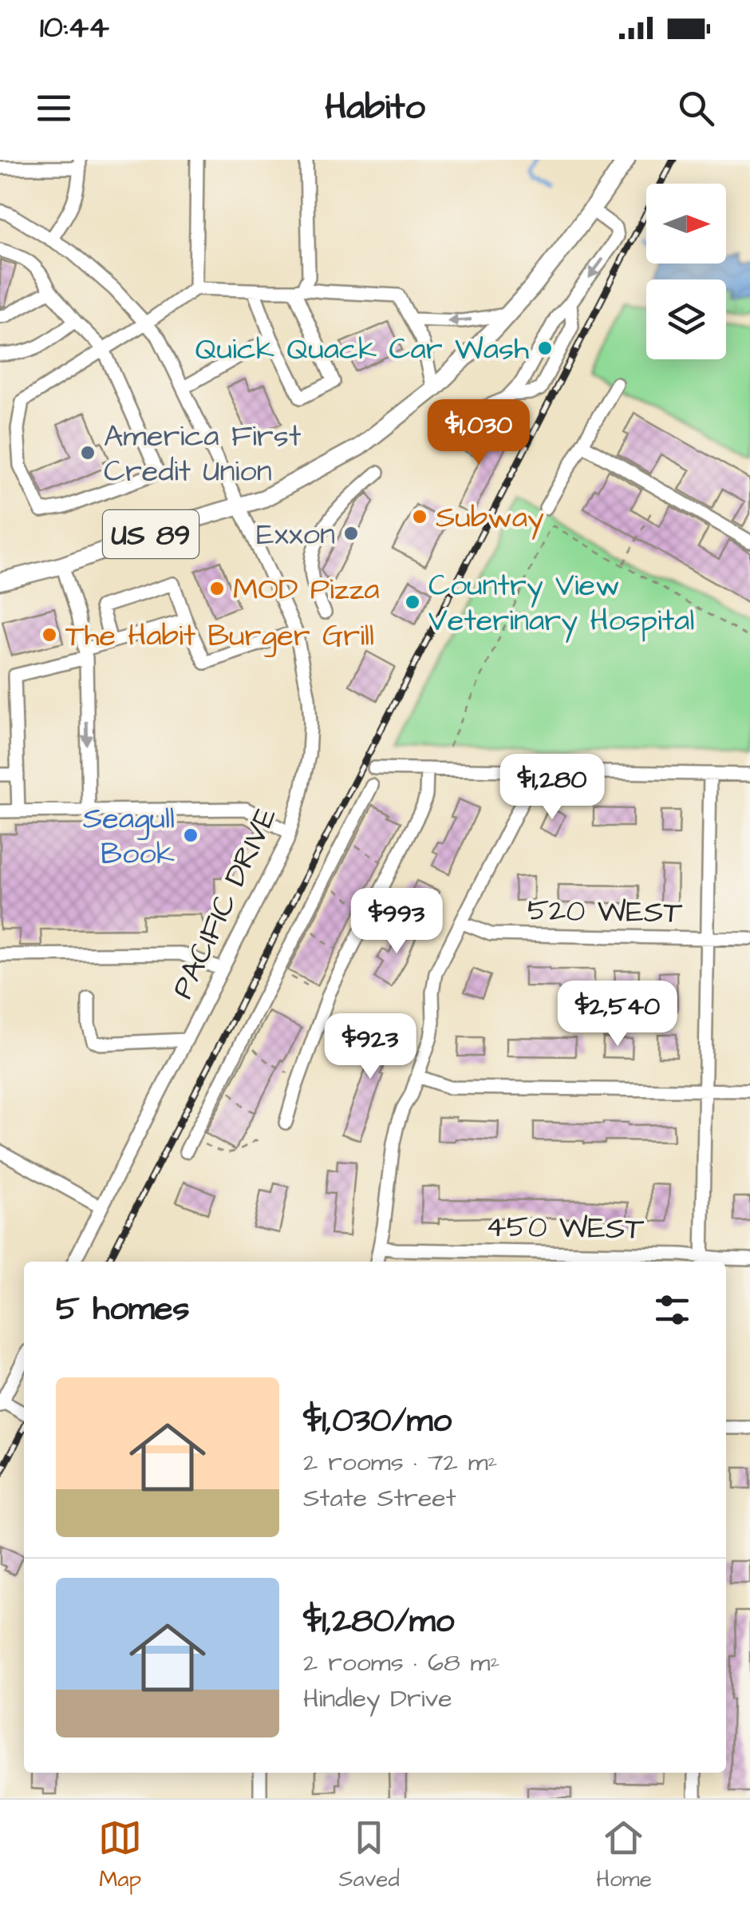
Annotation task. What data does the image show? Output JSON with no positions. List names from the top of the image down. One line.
{"streets":{"main road":["US 89"],"street":["PACIFIC DRIVE","520 WEST","450 WEST"]},"crossings":[["US 89","PACIFIC DRIVE"]],"places":["Quick Quack Car Wash","America First Credit Union","Subway","Exxon","MOD Pizza","Country View Veterinary Hospital","The Habit Burger Grill","Seagull Book"],"north":"right","page":{"status":"10:44","header":"Habito","price":["$1,030","$1,280","$993","$2,540","$923"],"heading":"5 homes","list":[{"name":"$1,030/mo","note":"2 rooms · 72 m² · State Street"},{"name":"$1,280/mo","note":"2 rooms · 68 m² · Hindley Drive"}],"tabs":["Map","Saved","Home"]}}
